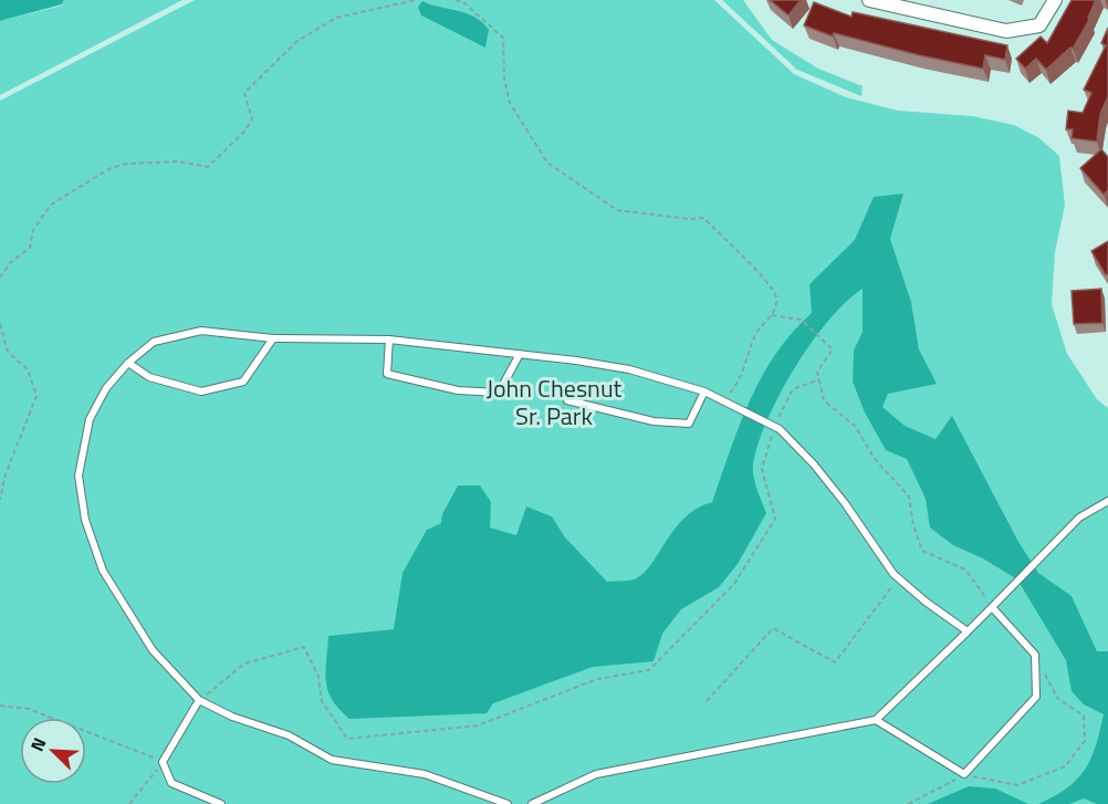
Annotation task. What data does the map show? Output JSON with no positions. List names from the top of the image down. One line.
{"parks":["John Chesnut Sr. Park"],"north":"top left"}
